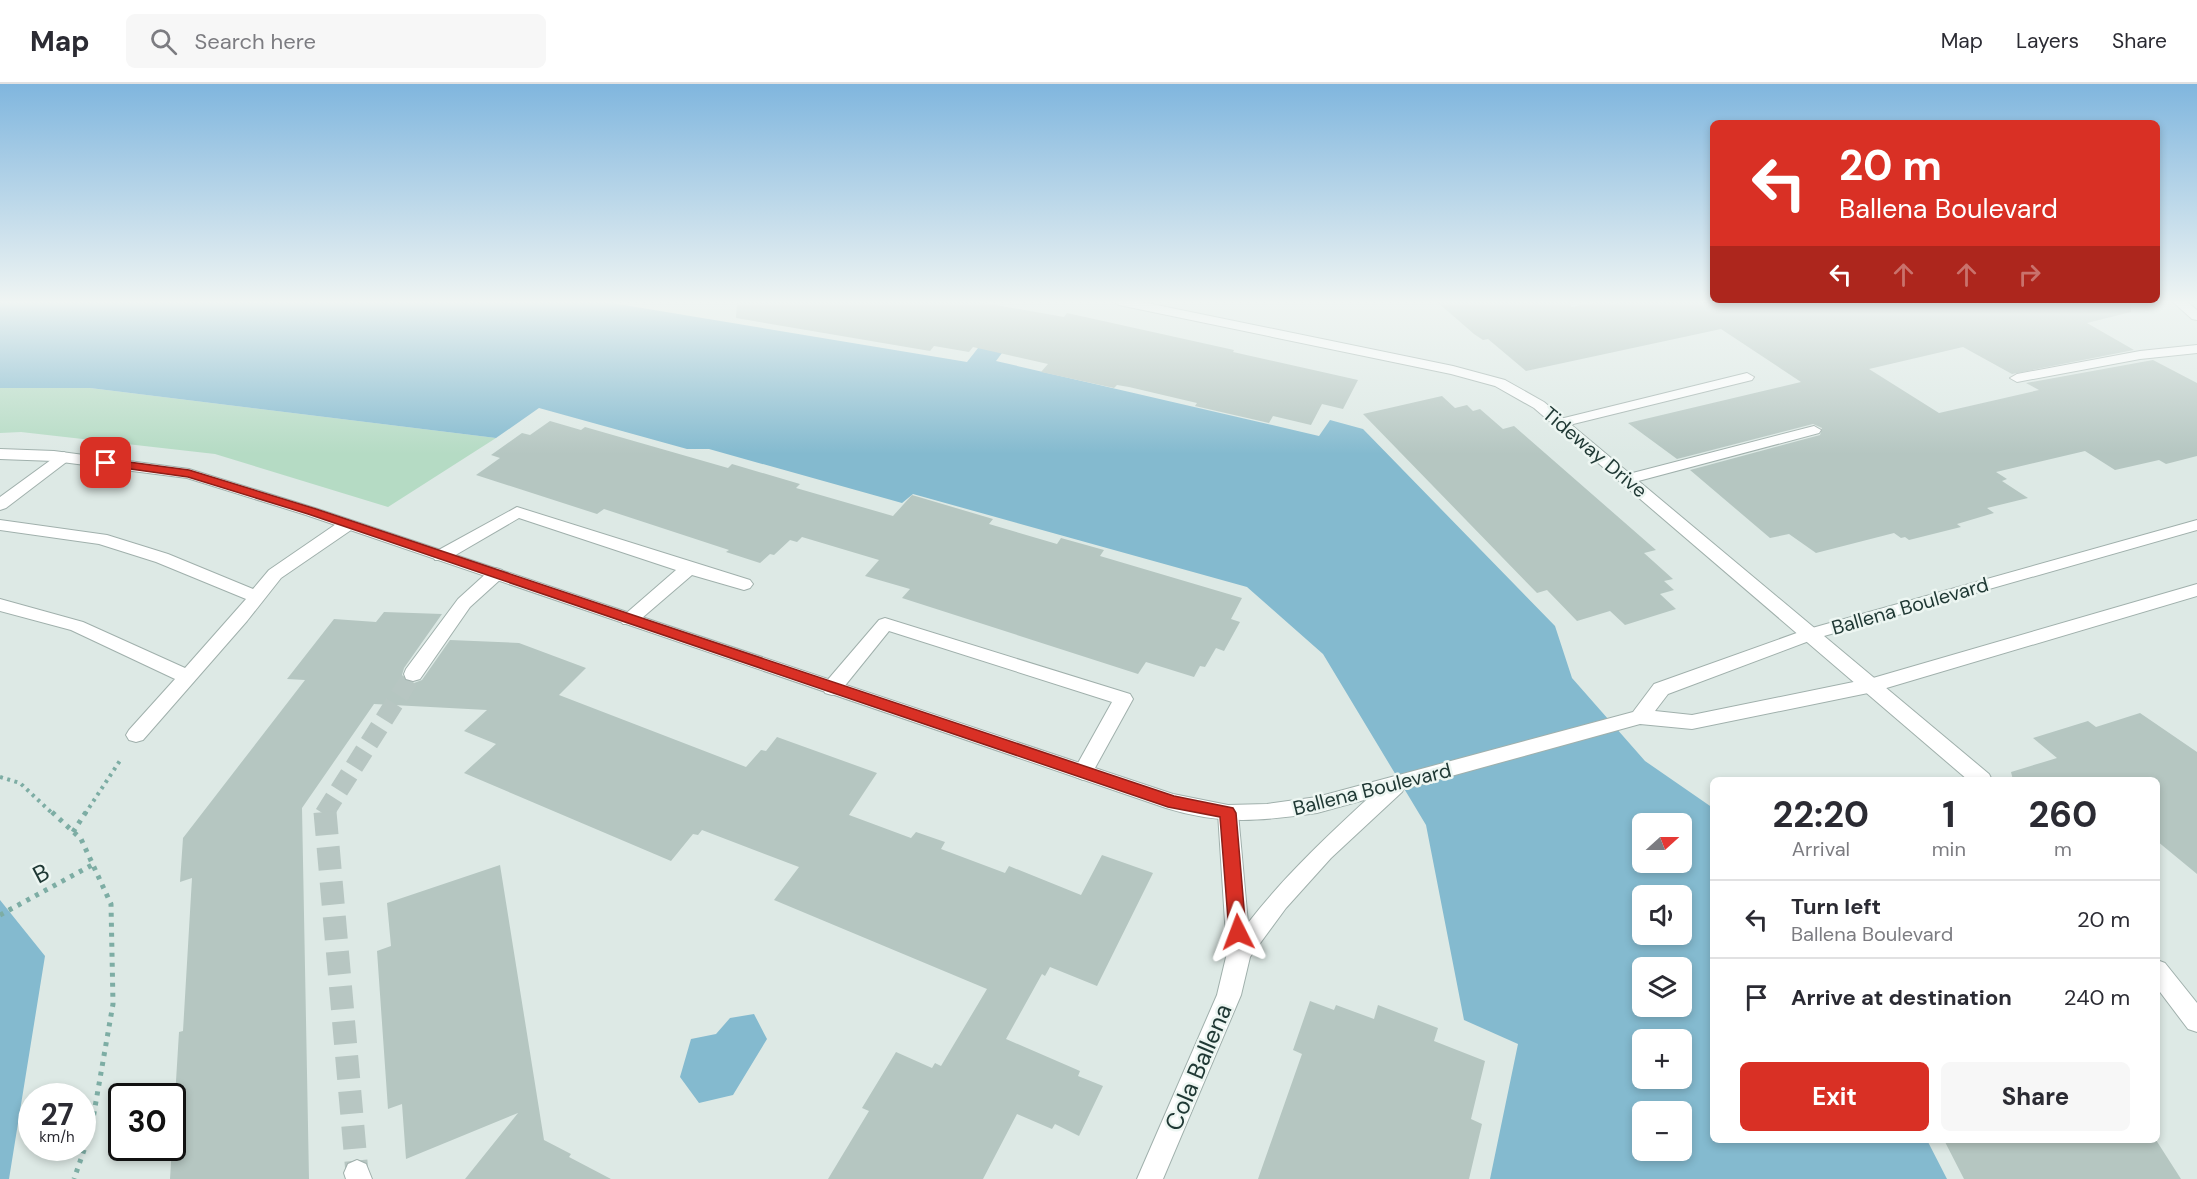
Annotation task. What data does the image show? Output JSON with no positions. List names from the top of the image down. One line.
{"streets":{"street":["Tideway Drive","Ballena Boulevard","Cola Ballena"],"path":["B"]},"crossings":[["Tideway Drive","Ballena Boulevard"],["Ballena Boulevard","Cola Ballena"]],"north":"right","page":{"header":"Map","search":"Search here","nav":["Map","Layers","Share"],"turn":["20 m","Ballena Boulevard"],"eta":["22:20","Arrival","1","min","260","m"],"map_buttons":["+","−"],"list":[{"name":"Turn left","note":"Ballena Boulevard","value":"20 m"},{"name":"Arrive at destination","value":"240 m"}],"buttons":["Exit","Share"],"speed":"27 km/h","limit":"30"}}
